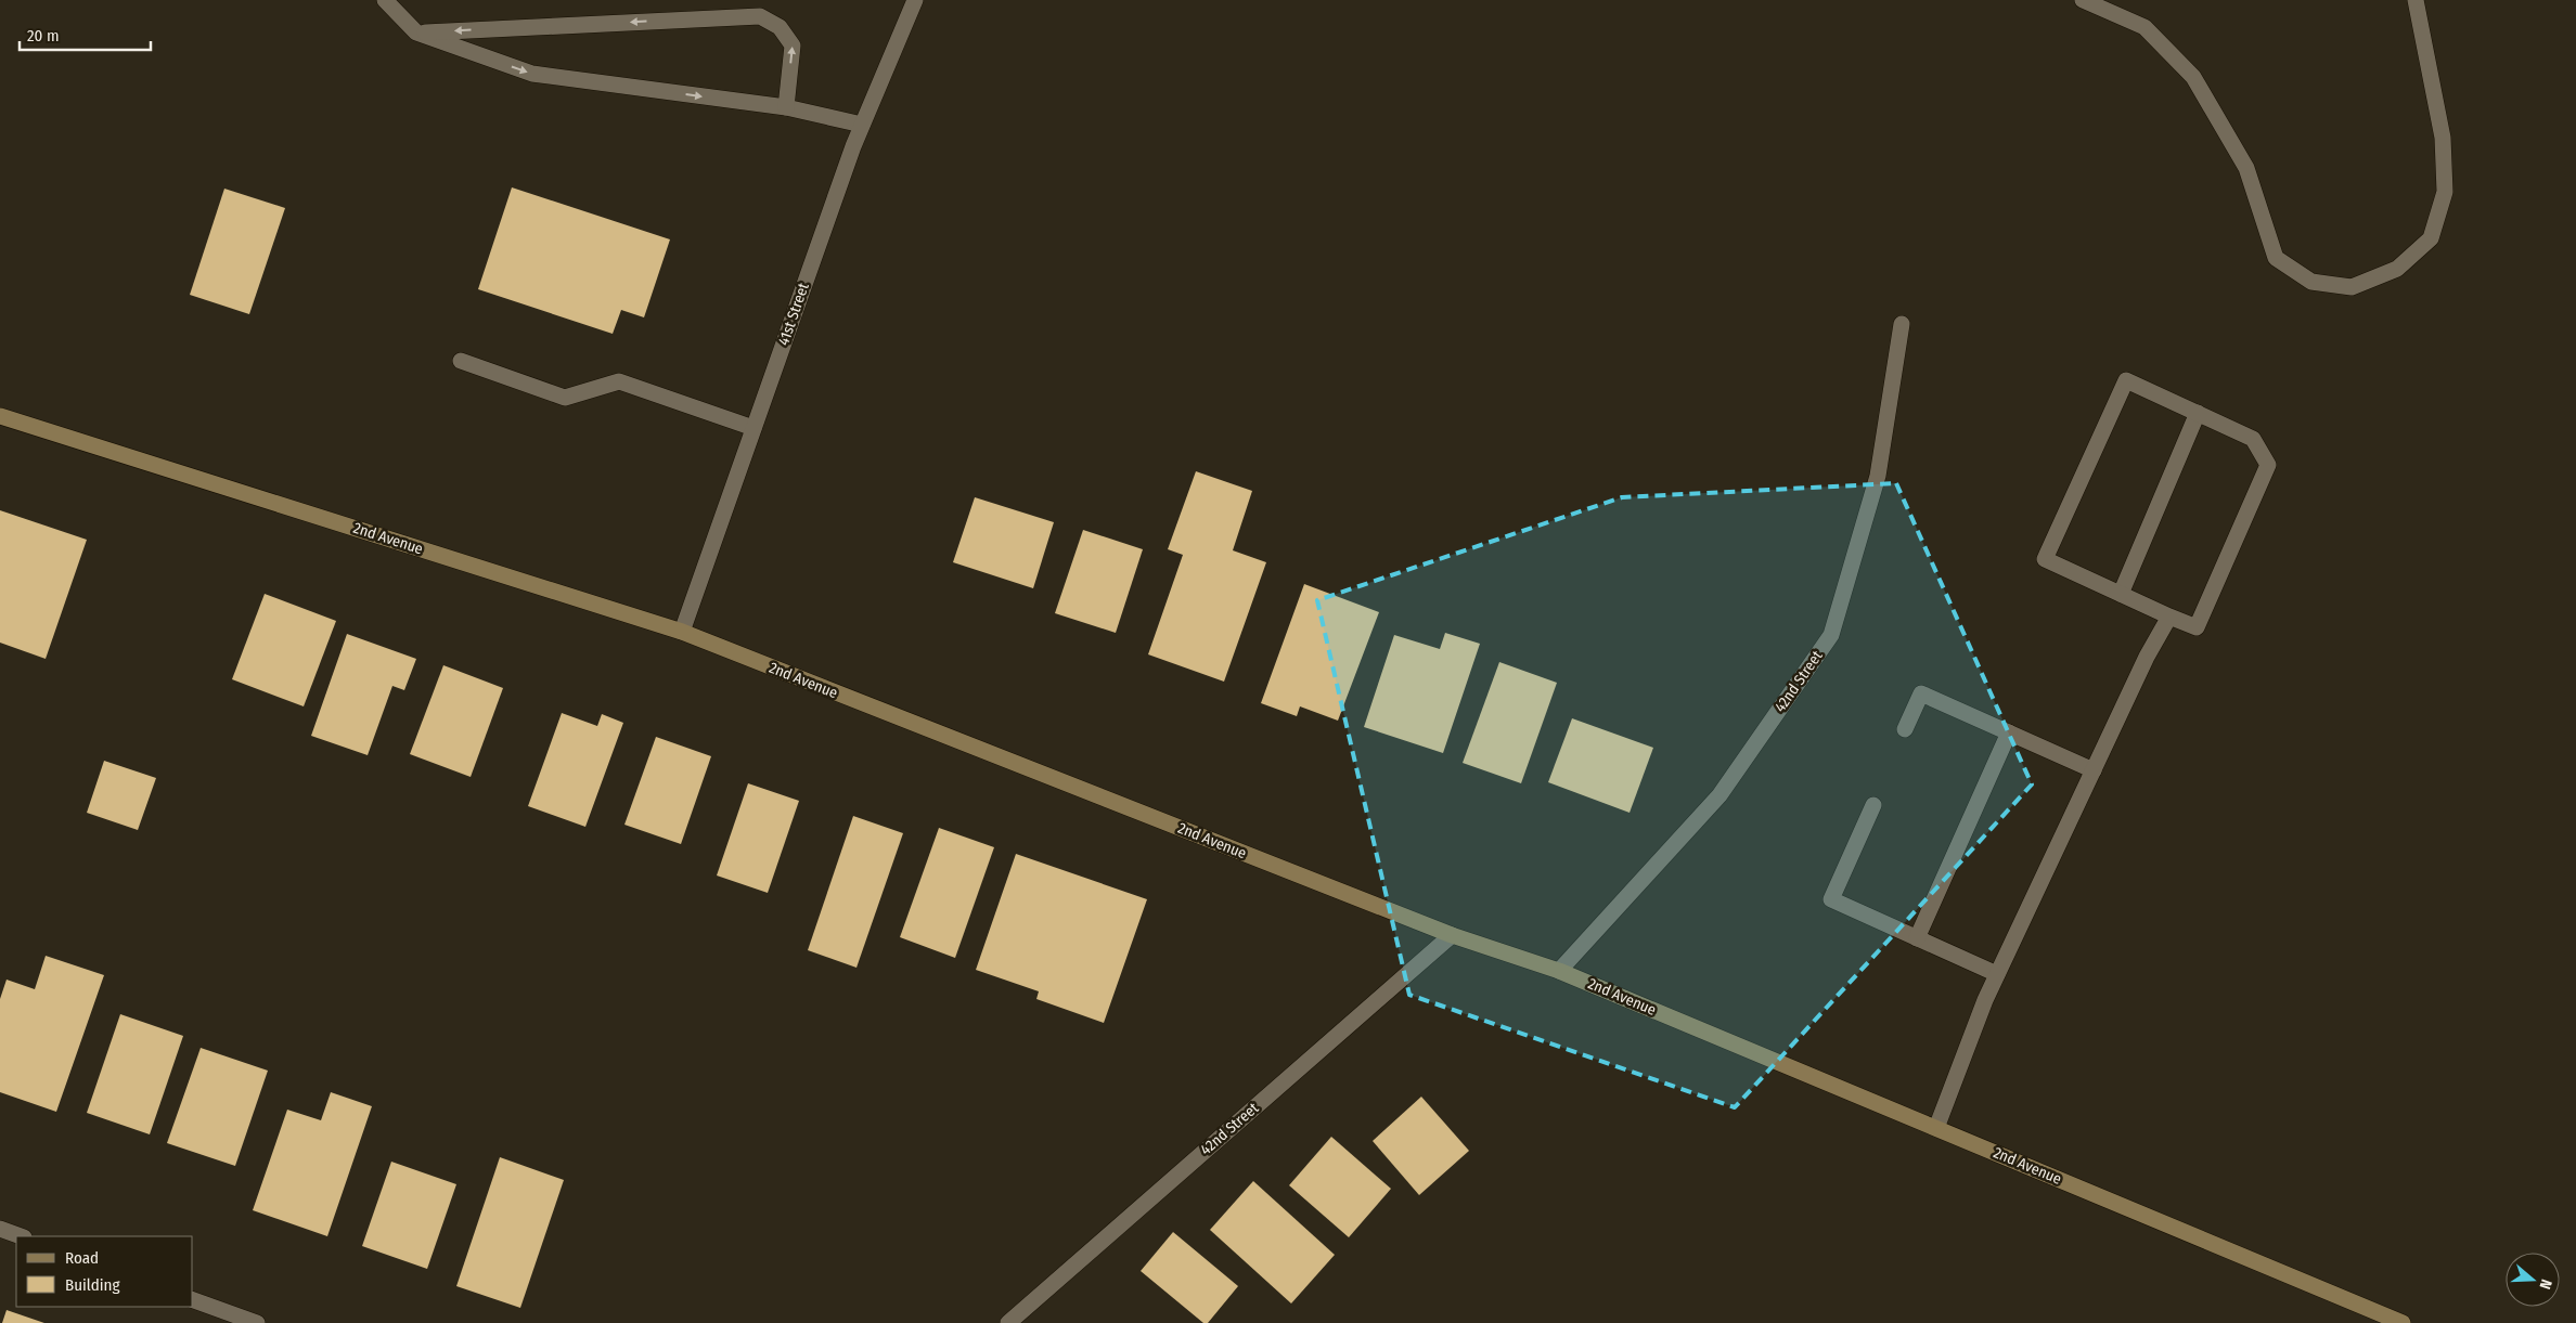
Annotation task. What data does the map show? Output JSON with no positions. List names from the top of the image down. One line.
{"streets":{"main road":["2nd Avenue"],"street":["41st Street","42nd Street"]},"crossings":[["41st Street","2nd Avenue"],["2nd Avenue","42nd Street"]],"legend":["Road","Building"],"scale_bar":"20 m","north":"right"}
